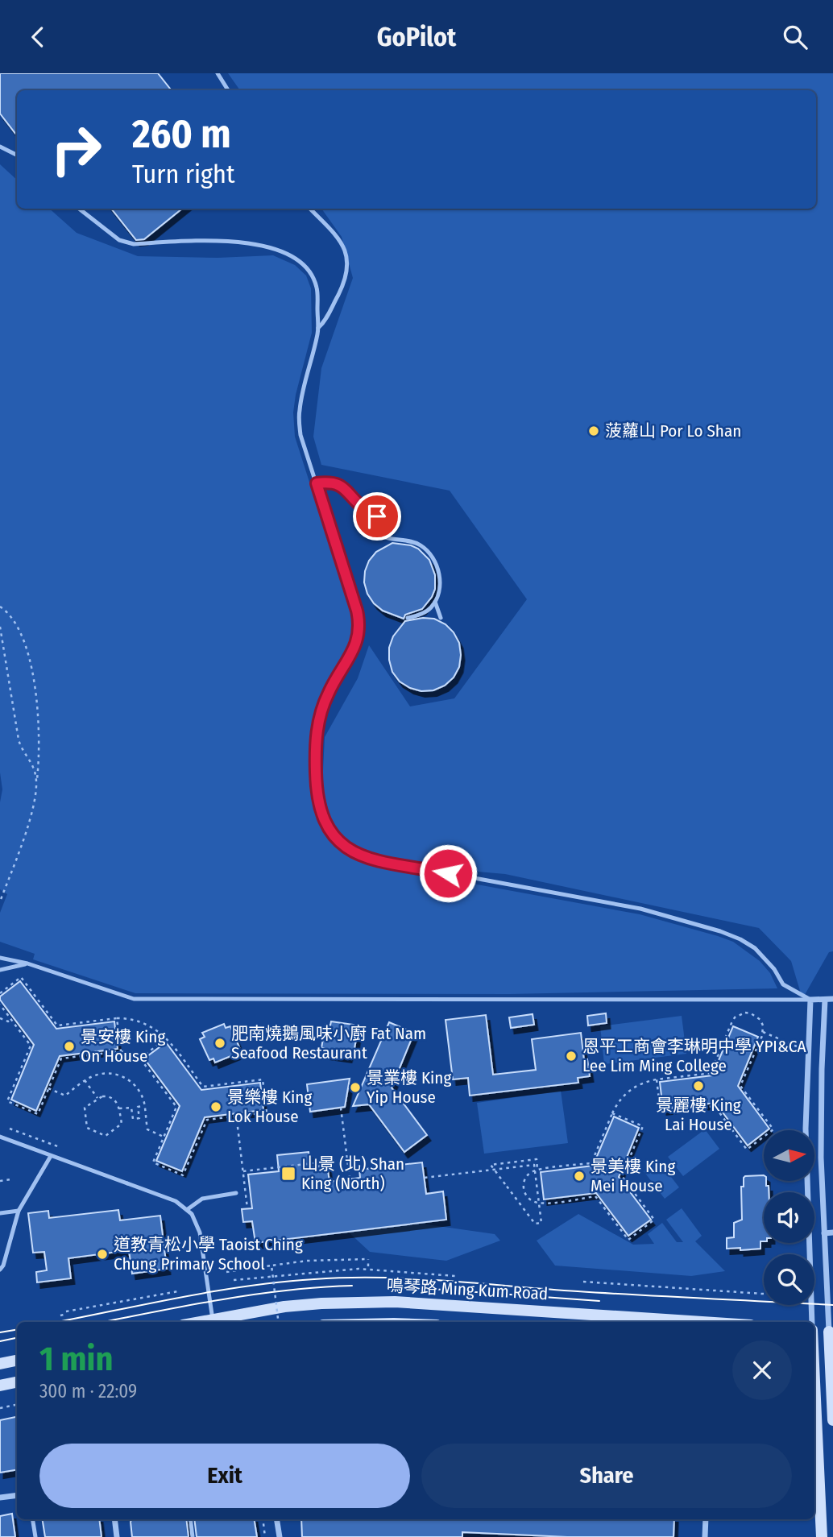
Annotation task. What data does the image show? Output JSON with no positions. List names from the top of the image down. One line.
{"streets":{"main road":["鳴琴路 Ming Kum Road"]},"places":{"other":["菠蘿山 Por Lo Shan","肥南燒鵝風味小廚 Fat Nam Seafood Restaurant","景安樓 King On House","恩平工商會李琳明中學 YPI&CA Lee Lim Ming College","景麗樓 King Lai House","景業樓 King Yip House","景樂樓 King Lok House","景美樓 King Mei House","道教青松小學 Taoist Ching Chung Primary School"],"transit":["山景 (北) Shan King (North)"]},"north":"right","page":{"header":"GoPilot","turn":["260 m","Turn right"],"heading":["1 min","300 m · 22:09"],"buttons":["Exit","Share"]}}
